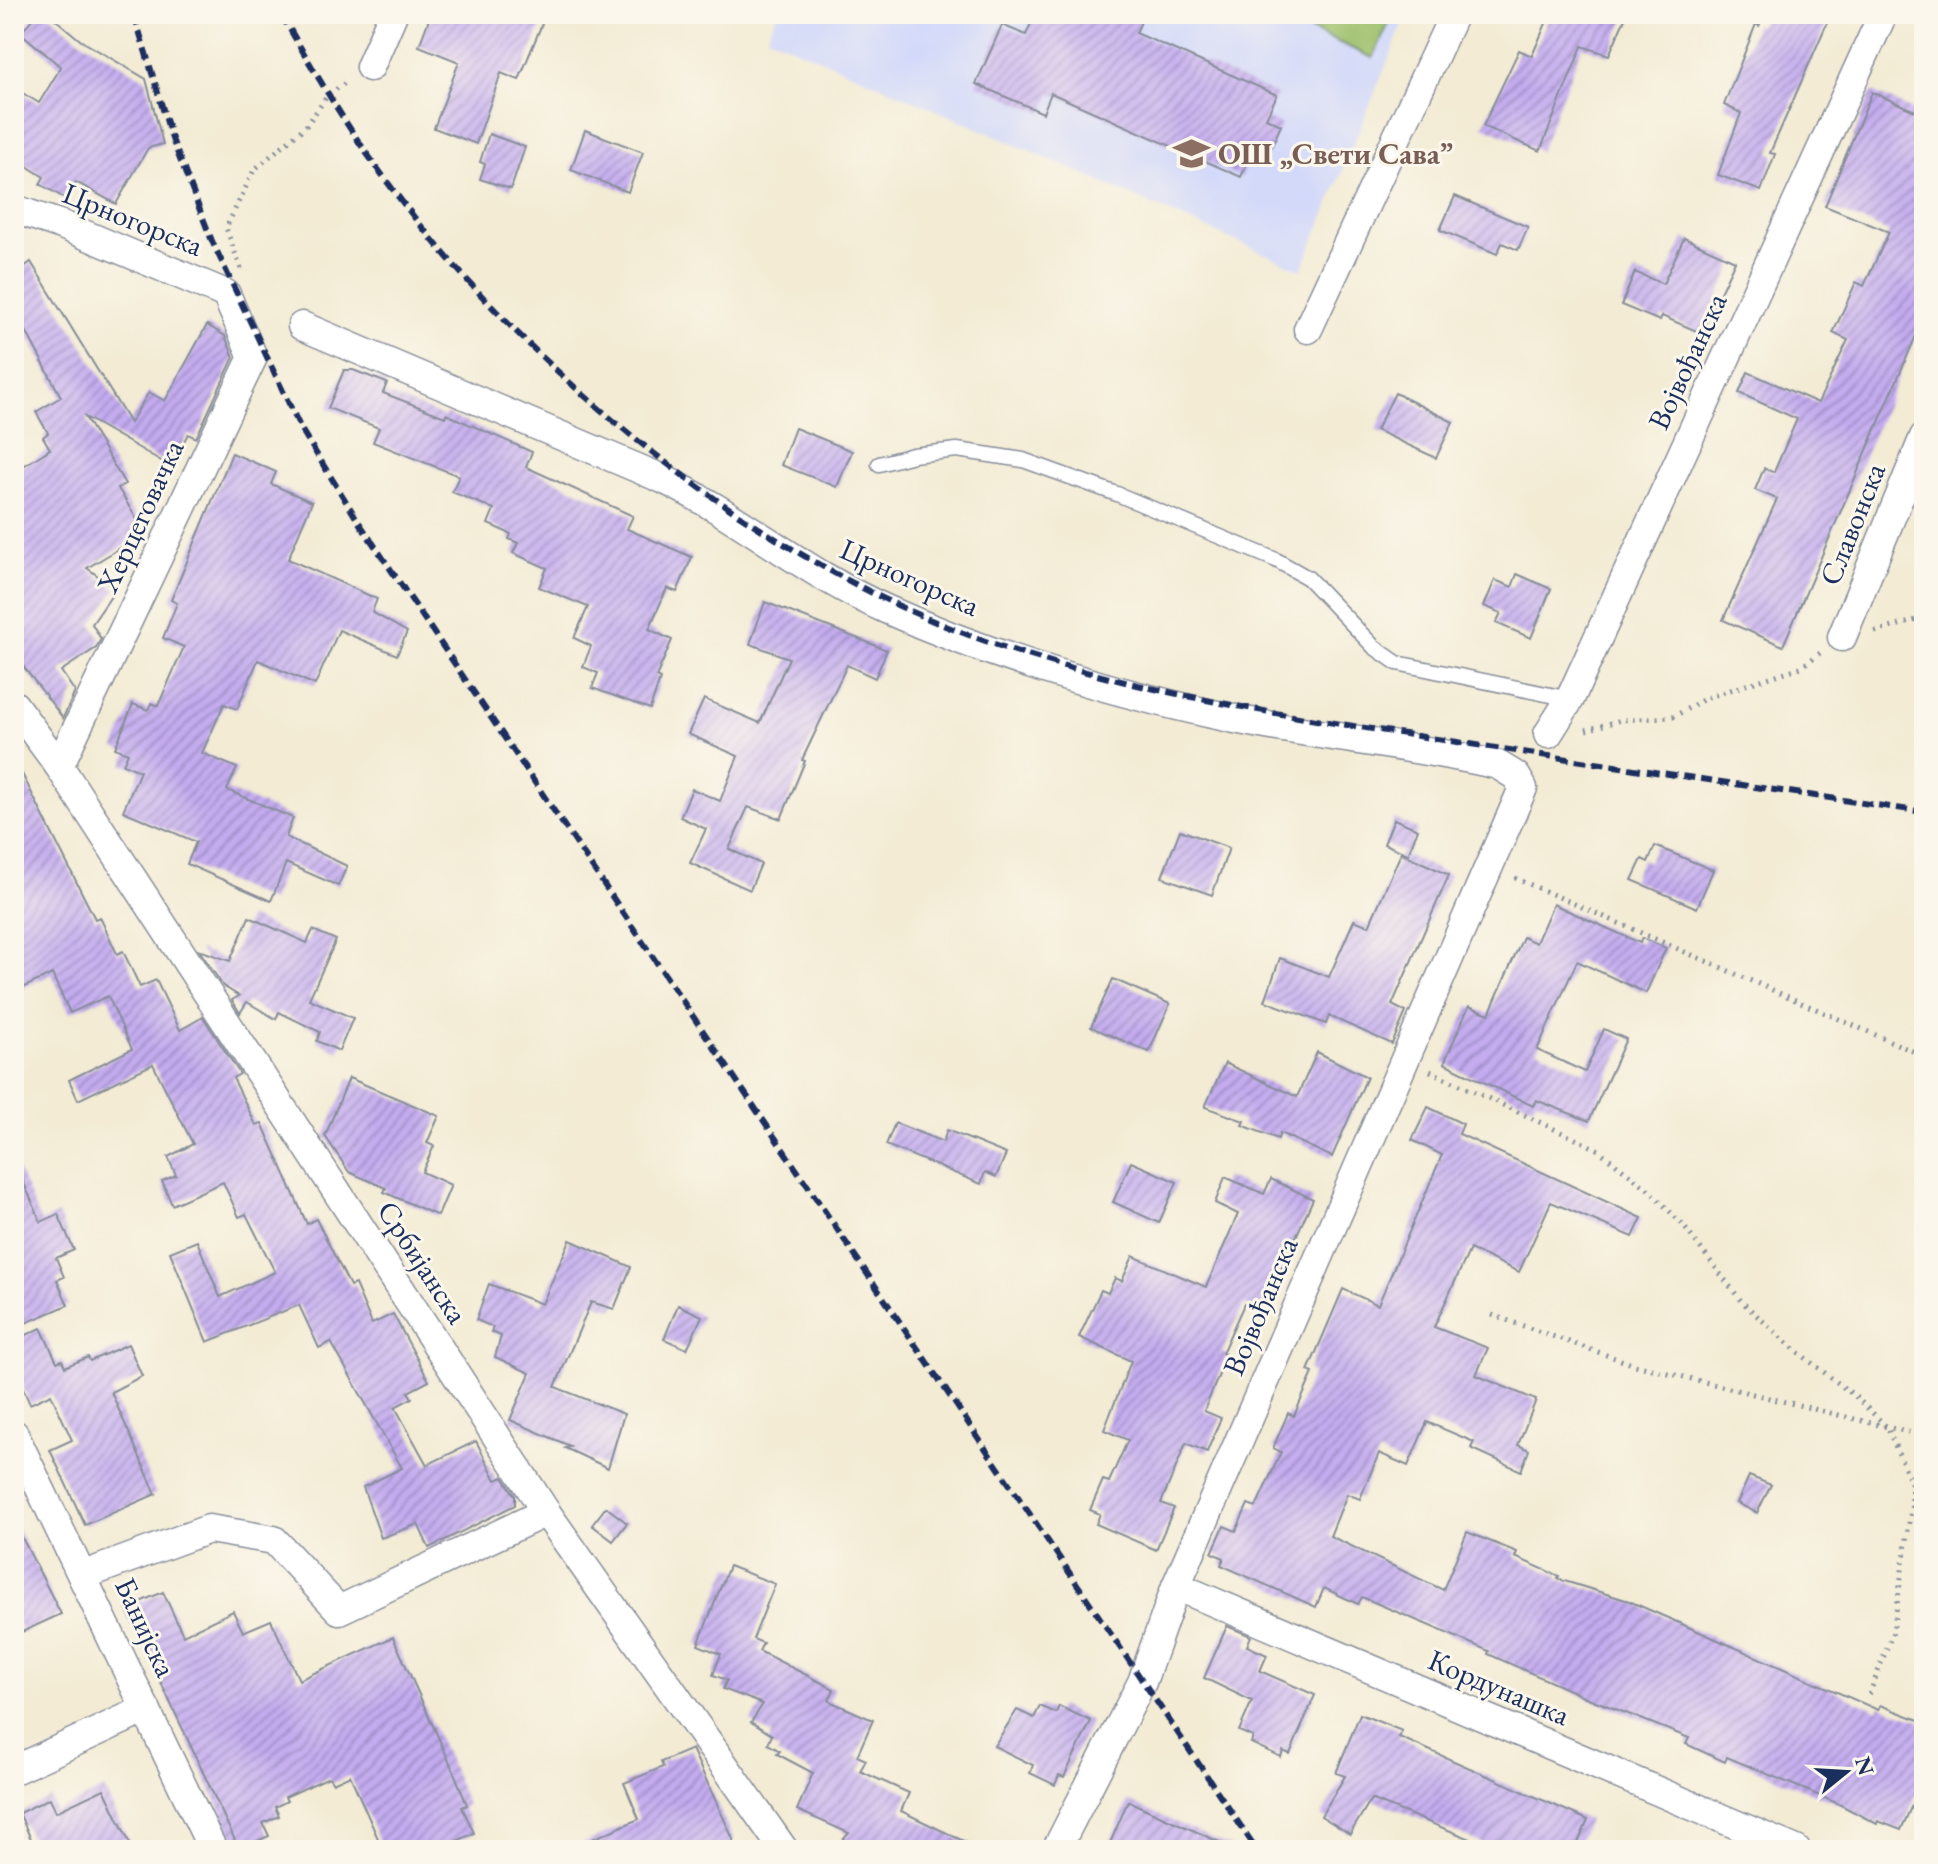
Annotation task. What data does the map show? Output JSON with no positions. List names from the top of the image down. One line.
{"streets":{"street":["Црногорска","Војвођанска","Херцеговачка","Славонска","Србијанска","Банијска","Кордунашка"]},"crossings":[["Црногорска","Војвођанска"],["Црногорска","Херцеговачка"],["Војвођанска","Кордунашка"],["Херцеговачка","Србијанска"]],"places":{"school or university":["ОШ „Свети Сава”"]},"north":"right"}
